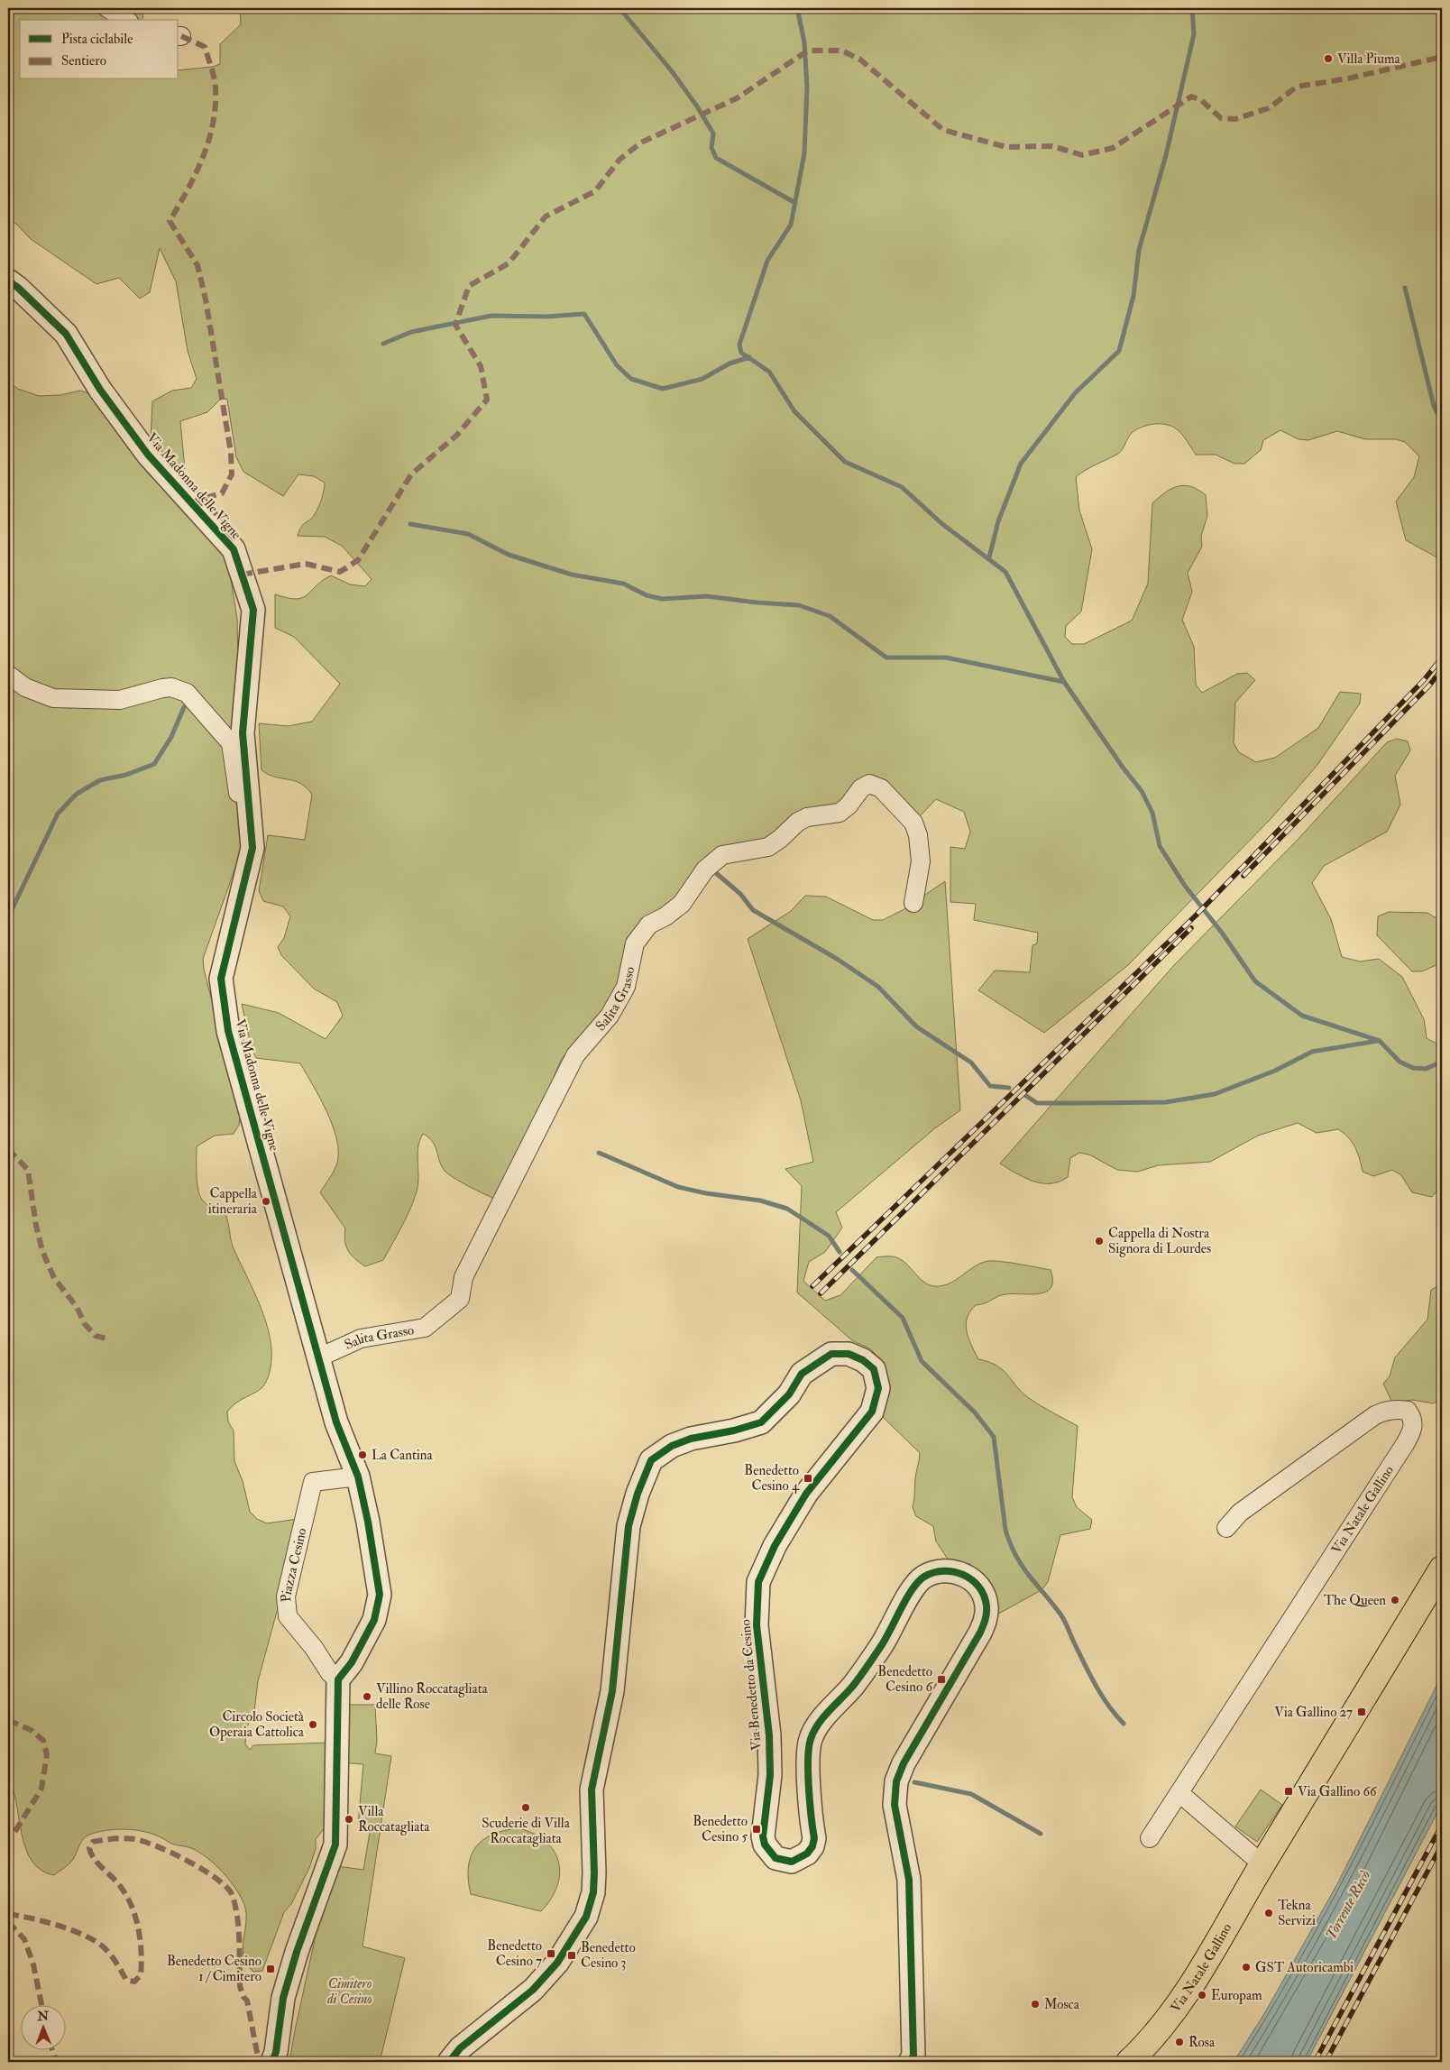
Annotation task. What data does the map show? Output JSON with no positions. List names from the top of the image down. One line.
{"streets":{"main road":["Via Natale Gallino"],"street":["Via Madonna delle Vigne","Salita Grasso","Piazza Cesino","Via Benedetto da Cesino"]},"crossings":[["Via Madonna delle Vigne","Salita Grasso"],["Via Madonna delle Vigne","Piazza Cesino"]],"water":["Torrente Riccò"],"parks":["Cimitero di Cesino"],"places":{"other":["Villa Piuma","Cappella itineraria","Cappella di Nostra Signora di Lourdes","La Cantina","The Queen","Villino Roccatagliata delle Rose","Circolo Società Operaia Cattolica","Scuderie di Villa Roccatagliata","Villa Roccatagliata","Tekna Servizi","GST Autoricambi","Europam","Mosca","Rosa"],"transit":["Benedetto Cesino 4","Benedetto Cesino 6","Via Gallino 27","Via Gallino 66","Benedetto Cesino 5","Benedetto Cesino 7","Benedetto Cesino 3","Benedetto Cesino 1 / Cimitero"]},"legend":["Pista ciclabile","Sentiero"],"north":"top"}
